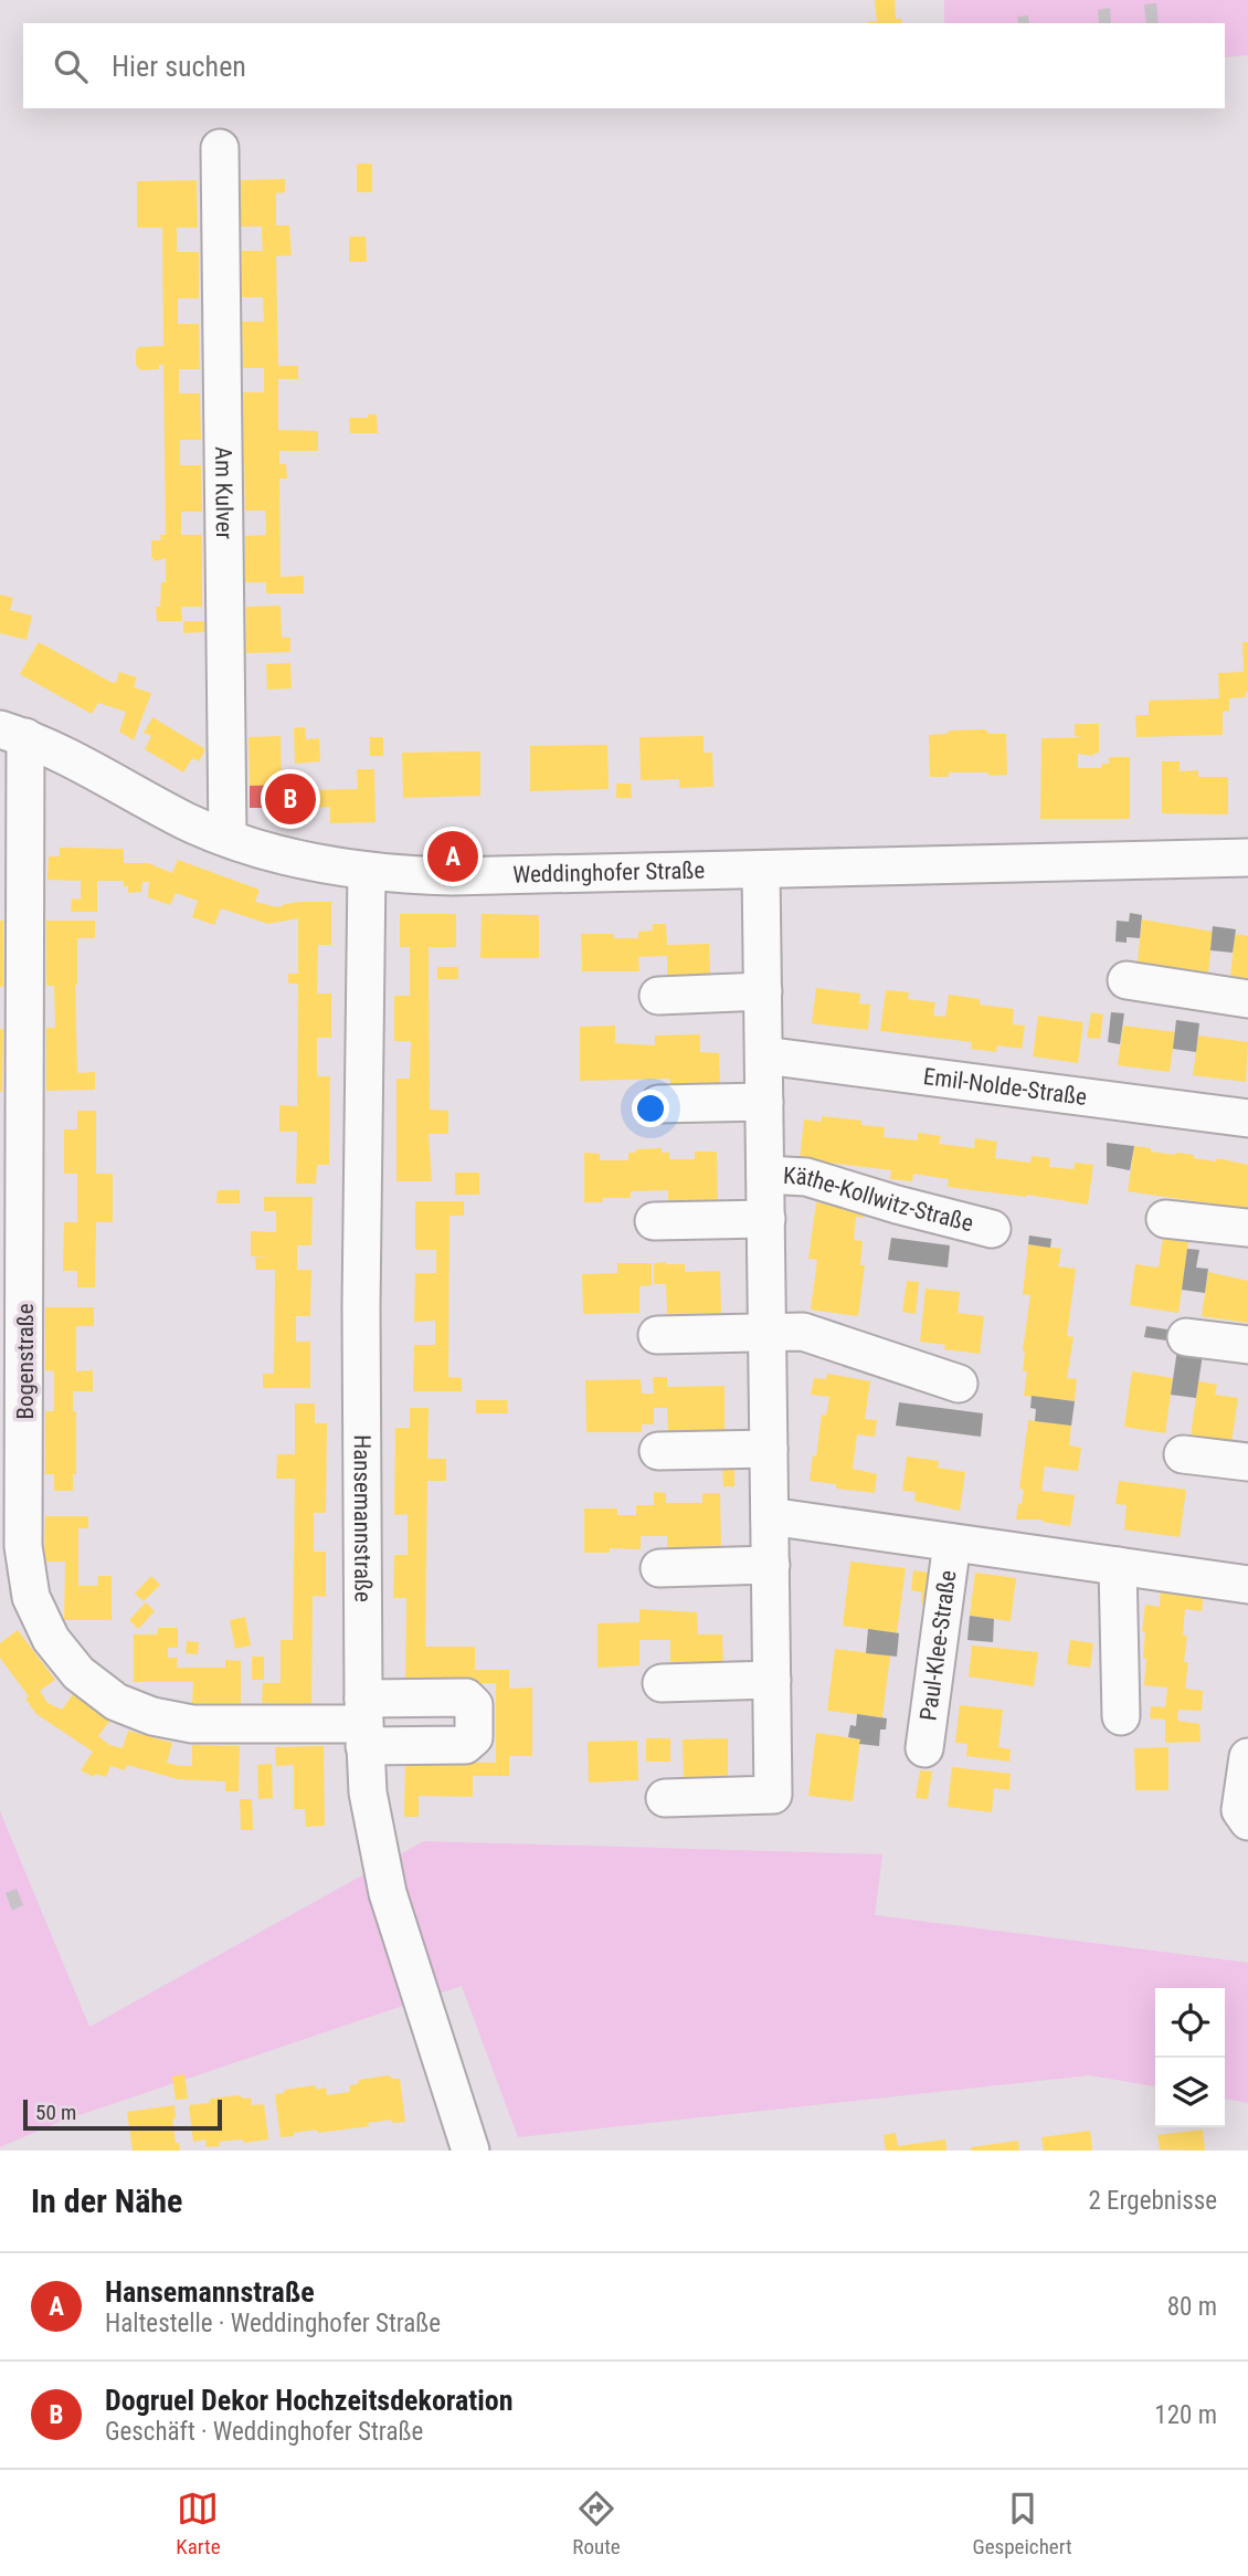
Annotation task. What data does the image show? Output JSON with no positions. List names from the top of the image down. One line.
{"streets":{"street":["Am Kulver","Weddinghofer Straße","Emil-Nolde-Straße","Käthe-Kollwitz-Straße","Bogenstraße","Hansemannstraße","Paul-Klee-Straße"]},"crossings":[["Am Kulver","Weddinghofer Straße"],["Weddinghofer Straße","Käthe-Kollwitz-Straße"],["Weddinghofer Straße","Bogenstraße"],["Weddinghofer Straße","Hansemannstraße"],["Emil-Nolde-Straße","Käthe-Kollwitz-Straße"],["Käthe-Kollwitz-Straße","Paul-Klee-Straße"],["Bogenstraße","Hansemannstraße"]],"scale_bar":"50 m","page":{"search":"Hier suchen","pins":["B","A"],"scale":"50 m","heading":["In der Nähe","2 Ergebnisse"],"list":[{"mark":"A","name":"Hansemannstraße","note":"Haltestelle · Weddinghofer Straße","value":"80 m"},{"mark":"B","name":"Dogruel Dekor Hochzeitsdekoration","note":"Geschäft · Weddinghofer Straße","value":"120 m"}],"nav":["Karte","Route","Gespeichert"]}}
